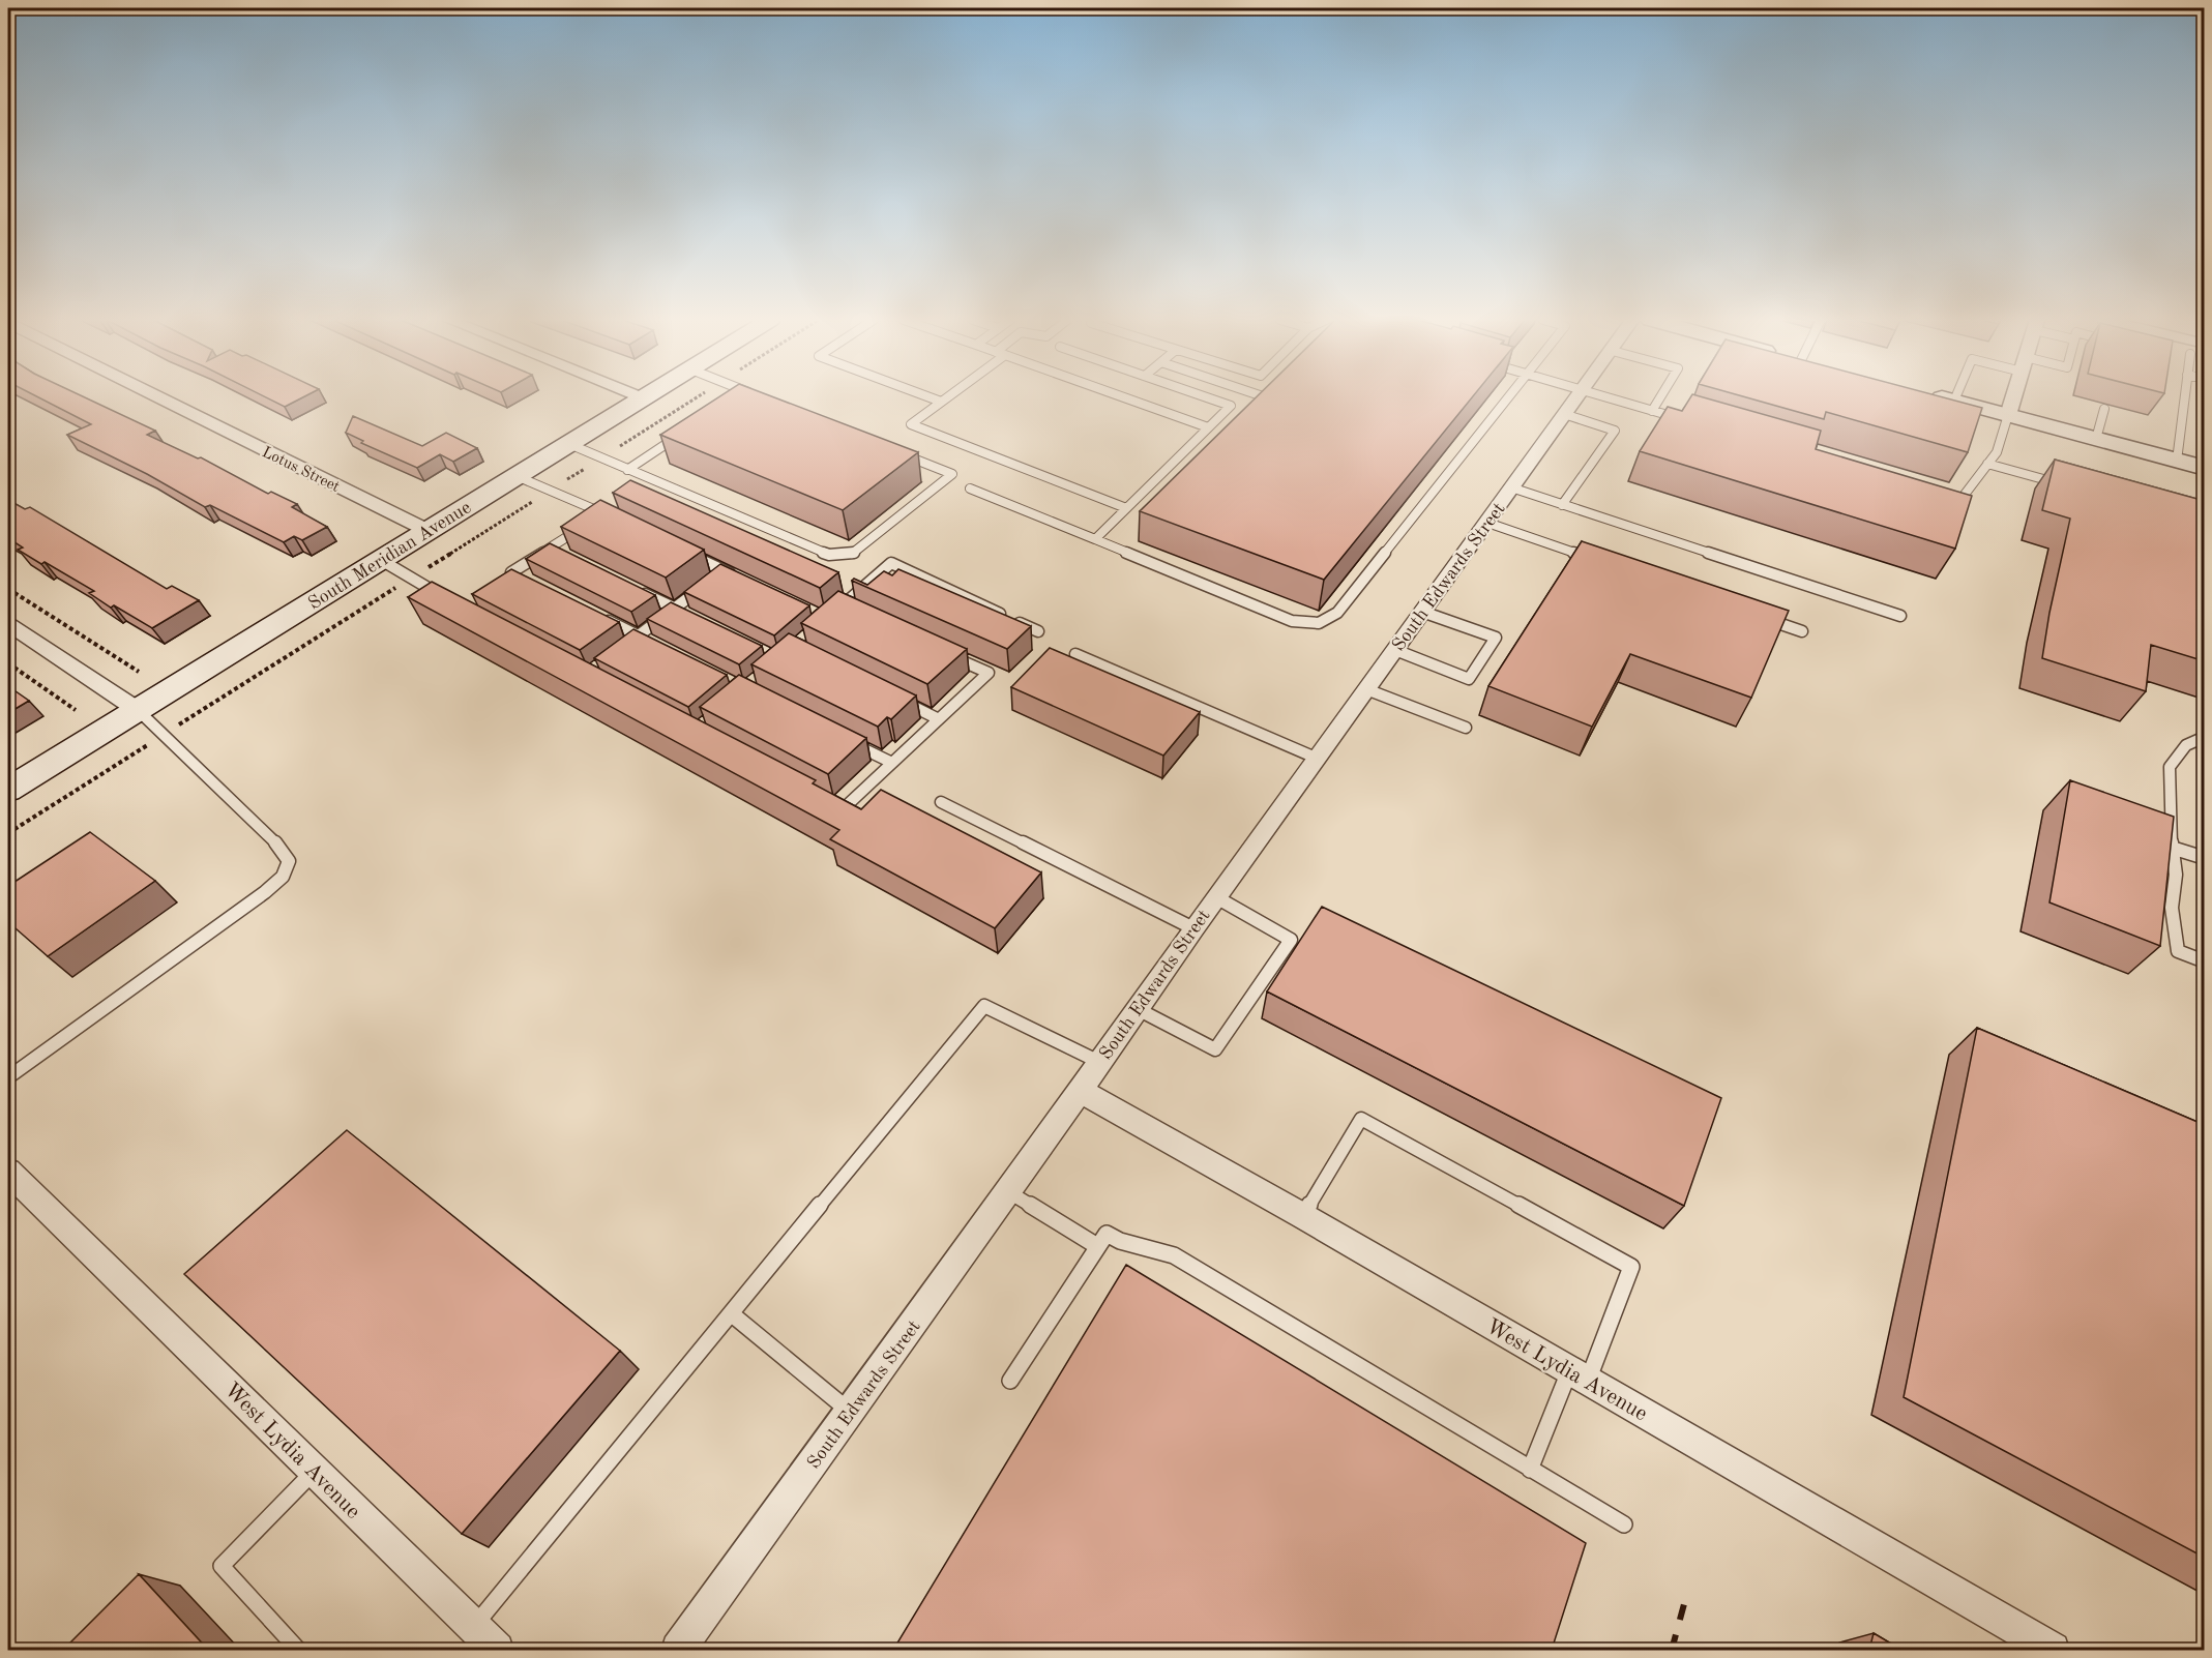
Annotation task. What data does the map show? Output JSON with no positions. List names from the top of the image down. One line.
{"streets":{"main road":["South Meridian Avenue"],"street":["Lotus Street","South Edwards Street","West Lydia Avenue"]},"crossings":[["Lotus Street","South Meridian Avenue"],["South Edwards Street","West Lydia Avenue"]]}
